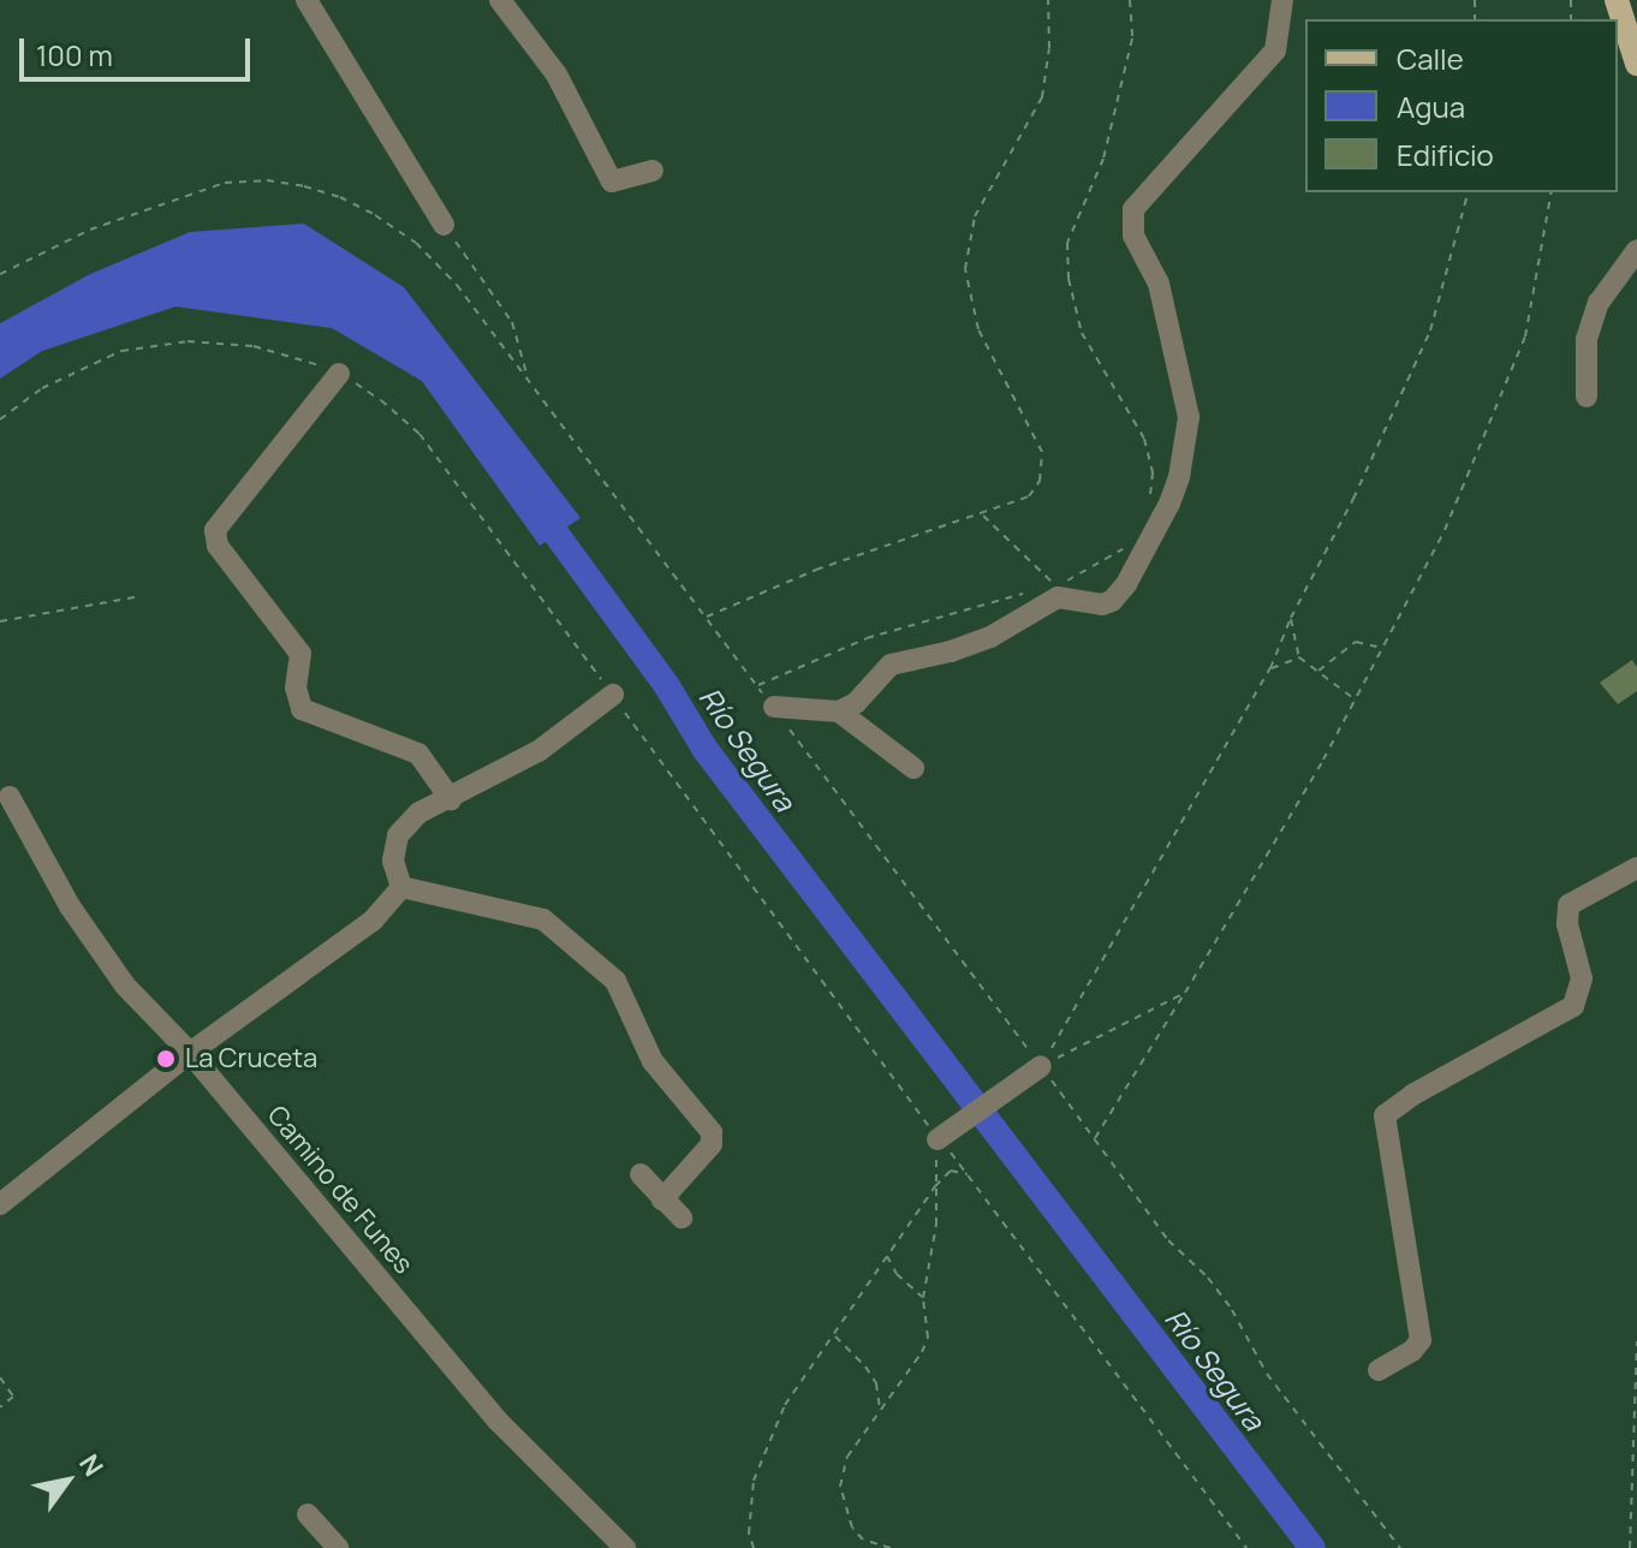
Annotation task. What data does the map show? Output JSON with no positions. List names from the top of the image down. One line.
{"streets":{"street":["Camino de Funes"]},"water":["Río Segura"],"places":["La Cruceta"],"legend":["Calle","Agua","Edificio"],"scale_bar":"100 m","north":"top right"}
